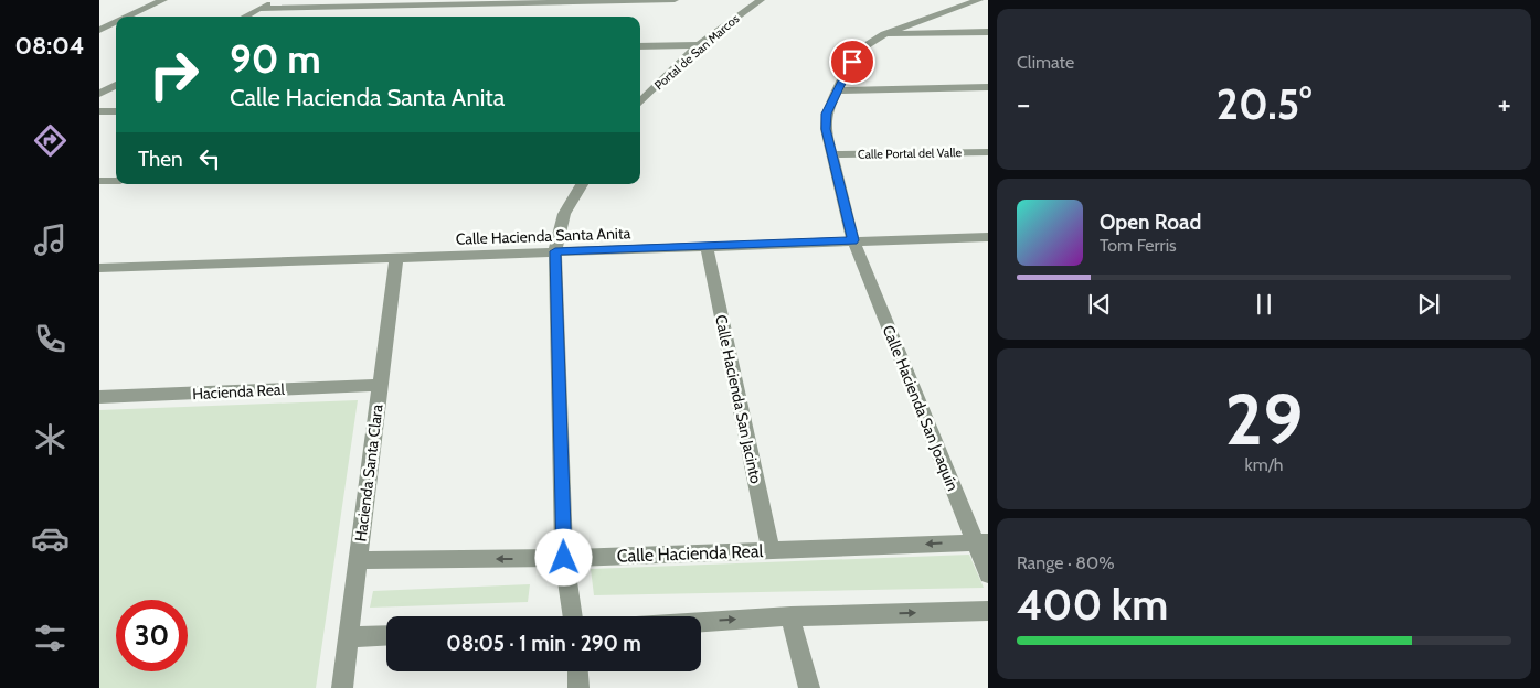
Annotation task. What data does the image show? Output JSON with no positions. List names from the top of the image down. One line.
{"streets":{"street":["Portal de San Marcos","Calle Portal del Valle","Calle Hacienda Santa Anita","Hacienda Real","Calle Hacienda San Jacinto","Calle Hacienda San Joaquín","Hacienda Santa Clara","Calle Hacienda Real"]},"crossings":[["Calle Portal del Valle","Calle Hacienda San Joaquín"],["Calle Hacienda Santa Anita","Calle Hacienda San Jacinto"],["Calle Hacienda Santa Anita","Calle Hacienda San Joaquín"],["Calle Hacienda Santa Anita","Hacienda Santa Clara"],["Hacienda Real","Hacienda Santa Clara"],["Calle Hacienda San Jacinto","Calle Hacienda Real"],["Calle Hacienda San Joaquín","Calle Hacienda Real"],["Hacienda Santa Clara","Calle Hacienda Real"]],"page":{"tabs":"08:04","tile":["Climate",["29","km/h"],["Range · 80%","400 km"]],"turn":["90 m","Calle Hacienda Santa Anita"],"heat":["−","20.5°","+"],"then":"Then","song":["Open Road","Tom Ferris"],"limit":"30","trip":"08:05 · 1 min · 290 m"}}
